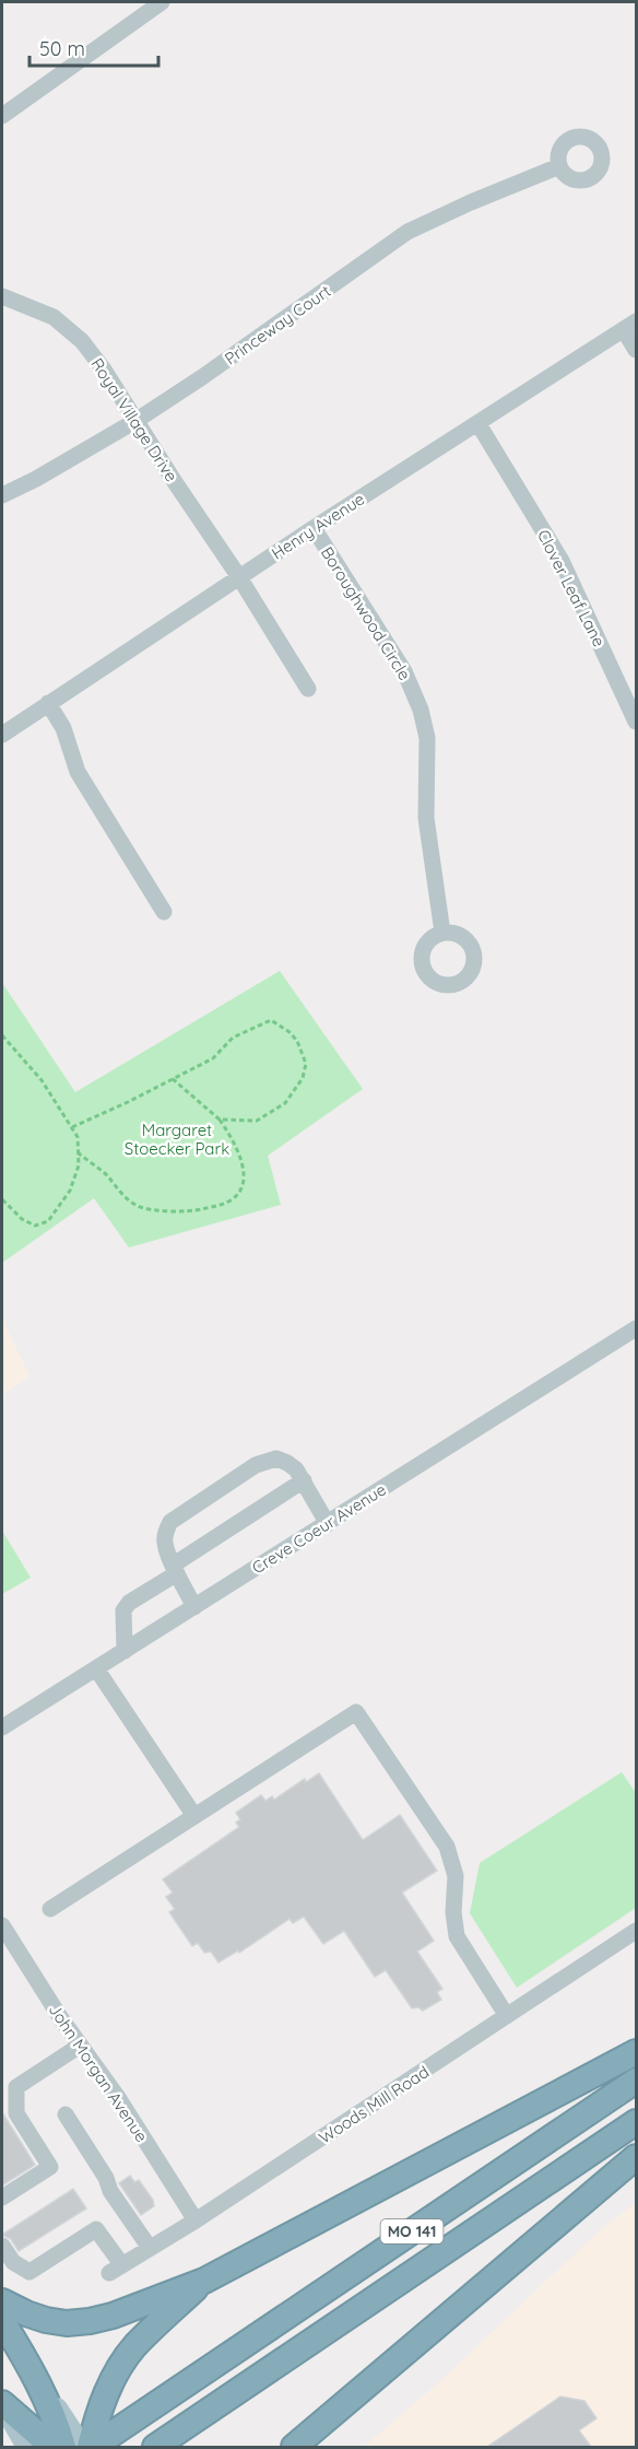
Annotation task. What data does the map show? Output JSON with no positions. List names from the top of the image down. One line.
{"streets":{"highway":["MO 141"],"street":["Princeway Court","Royal Village Drive","Henry Avenue","Clover Leaf Lane","Boroughwood Circle","Creve Coeur Avenue","John Morgan Avenue","Woods Mill Road"]},"crossings":[["Princeway Court","Royal Village Drive"],["Royal Village Drive","Henry Avenue"],["Henry Avenue","Clover Leaf Lane"],["Henry Avenue","Boroughwood Circle"],["John Morgan Avenue","Woods Mill Road"]],"parks":["Margaret Stoecker Park"],"scale_bar":"50 m"}
